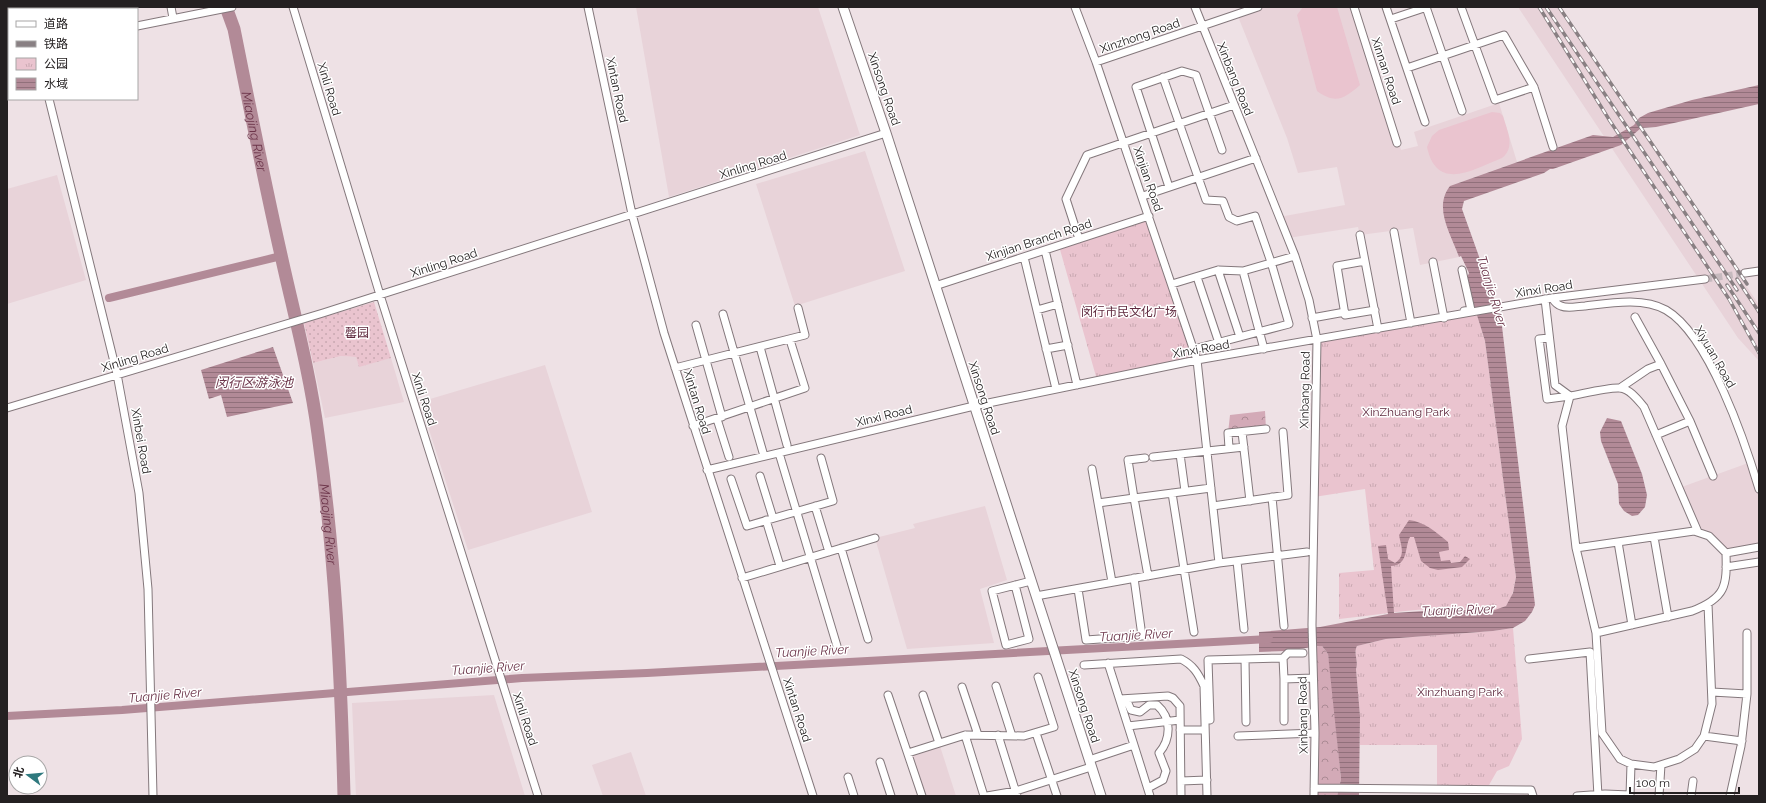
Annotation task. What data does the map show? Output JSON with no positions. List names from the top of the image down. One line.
{"streets":{"main road":["Xinsong Road"],"street":["Xinzhong Road","Xinnan Road","Xinbang Road","Xinli Road","Xintan Road","Xinling Road","Xinjian Road","Xinjian Branch Road","Xinxi Road","Xiyuan Road","Xinbei Road"]},"crossings":[["Xinzhong Road","Xinbang Road"],["Xinzhong Road","Xinjian Road"],["Xinbang Road","Xinxi Road"],["Xinli Road","Xinling Road"],["Xinsong Road","Xinling Road"],["Xinsong Road","Xinjian Branch Road"],["Xinsong Road","Xinxi Road"],["Xintan Road","Xinling Road"],["Xintan Road","Xinxi Road"],["Xinling Road","Xinbei Road"],["Xinjian Road","Xinjian Branch Road"],["Xinjian Road","Xinxi Road"],["Xinxi Road","Xiyuan Road"]],"water":["Miaojing River","Tuanjie River","闵行区游泳池"],"parks":["闵行市民文化广场","罄园","XinZhuang Park","Xinzhuang Park"],"legend":["道路","铁路","公园","水域"],"scale_bar":"100 m","north":"left"}
